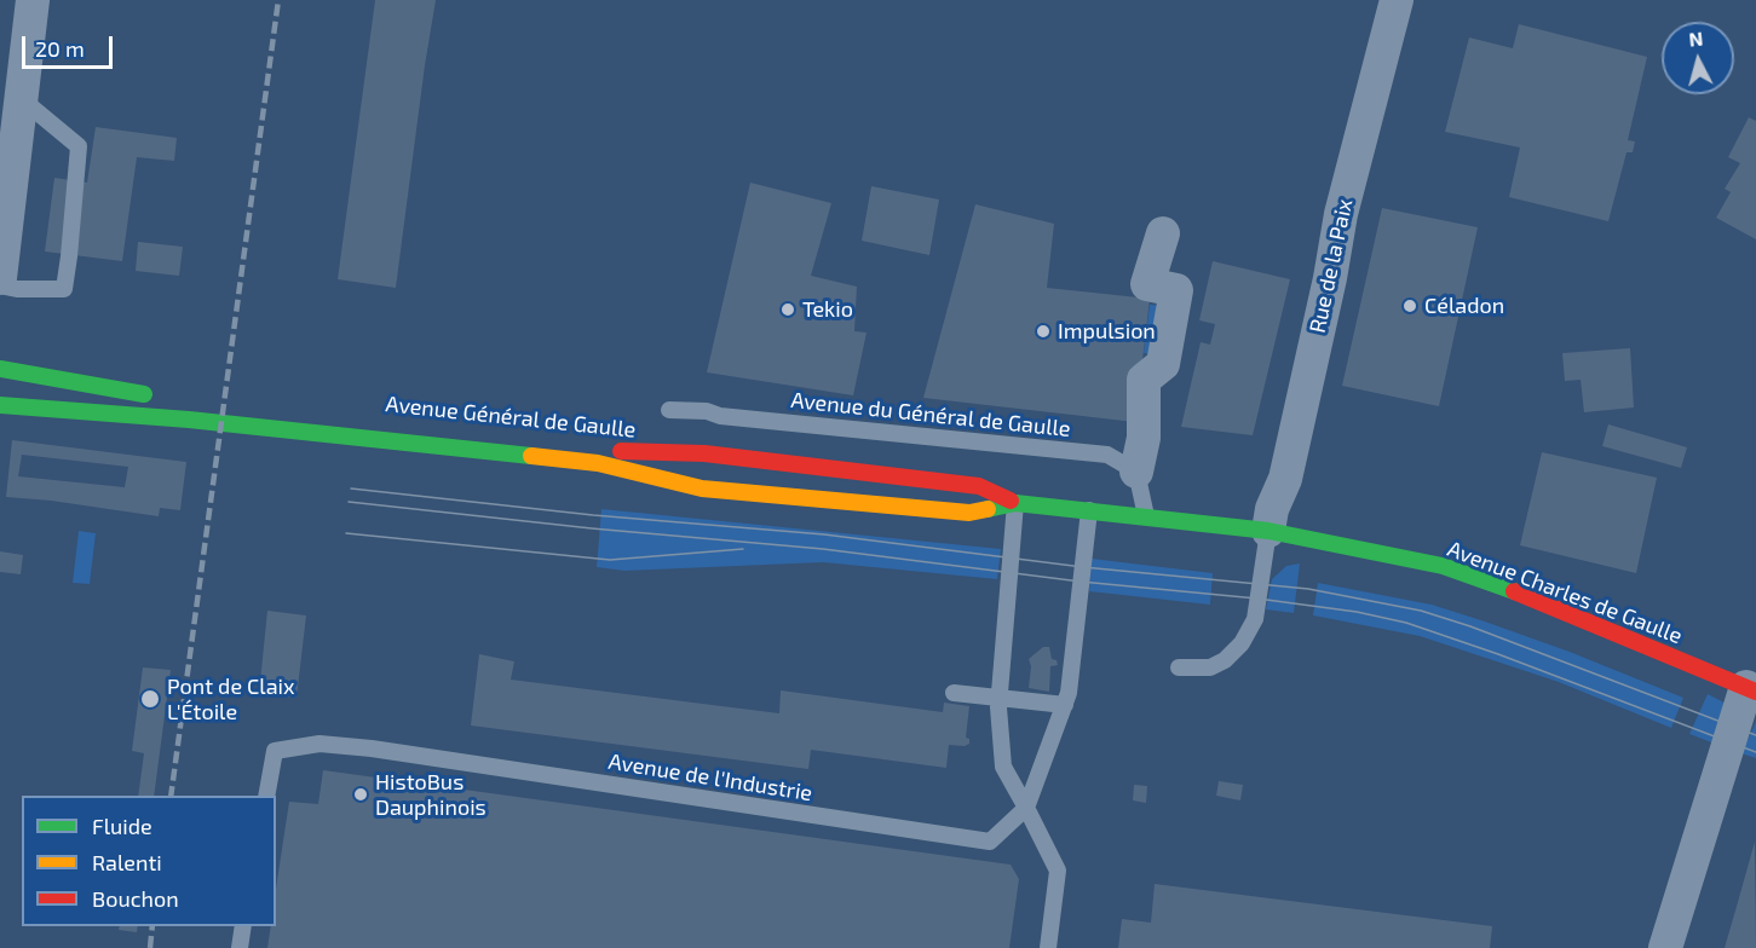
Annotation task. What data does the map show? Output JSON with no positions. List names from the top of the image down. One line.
{"streets":{"main road":["Avenue Général de Gaulle","Avenue Charles de Gaulle"],"street":["Rue de la Paix"],"lane":["Avenue du Général de Gaulle","Avenue de l'Industrie"]},"crossings":[["Rue de la Paix","Avenue Général de Gaulle"],["Rue de la Paix","Avenue Charles de Gaulle"],["Avenue Général de Gaulle","Avenue Charles de Gaulle"]],"places":["Céladon","Tekio","Impulsion","Pont de Claix L'Étoile","HistoBus Dauphinois"],"legend":["Fluide","Ralenti","Bouchon"],"scale_bar":"20 m","north":"top"}
